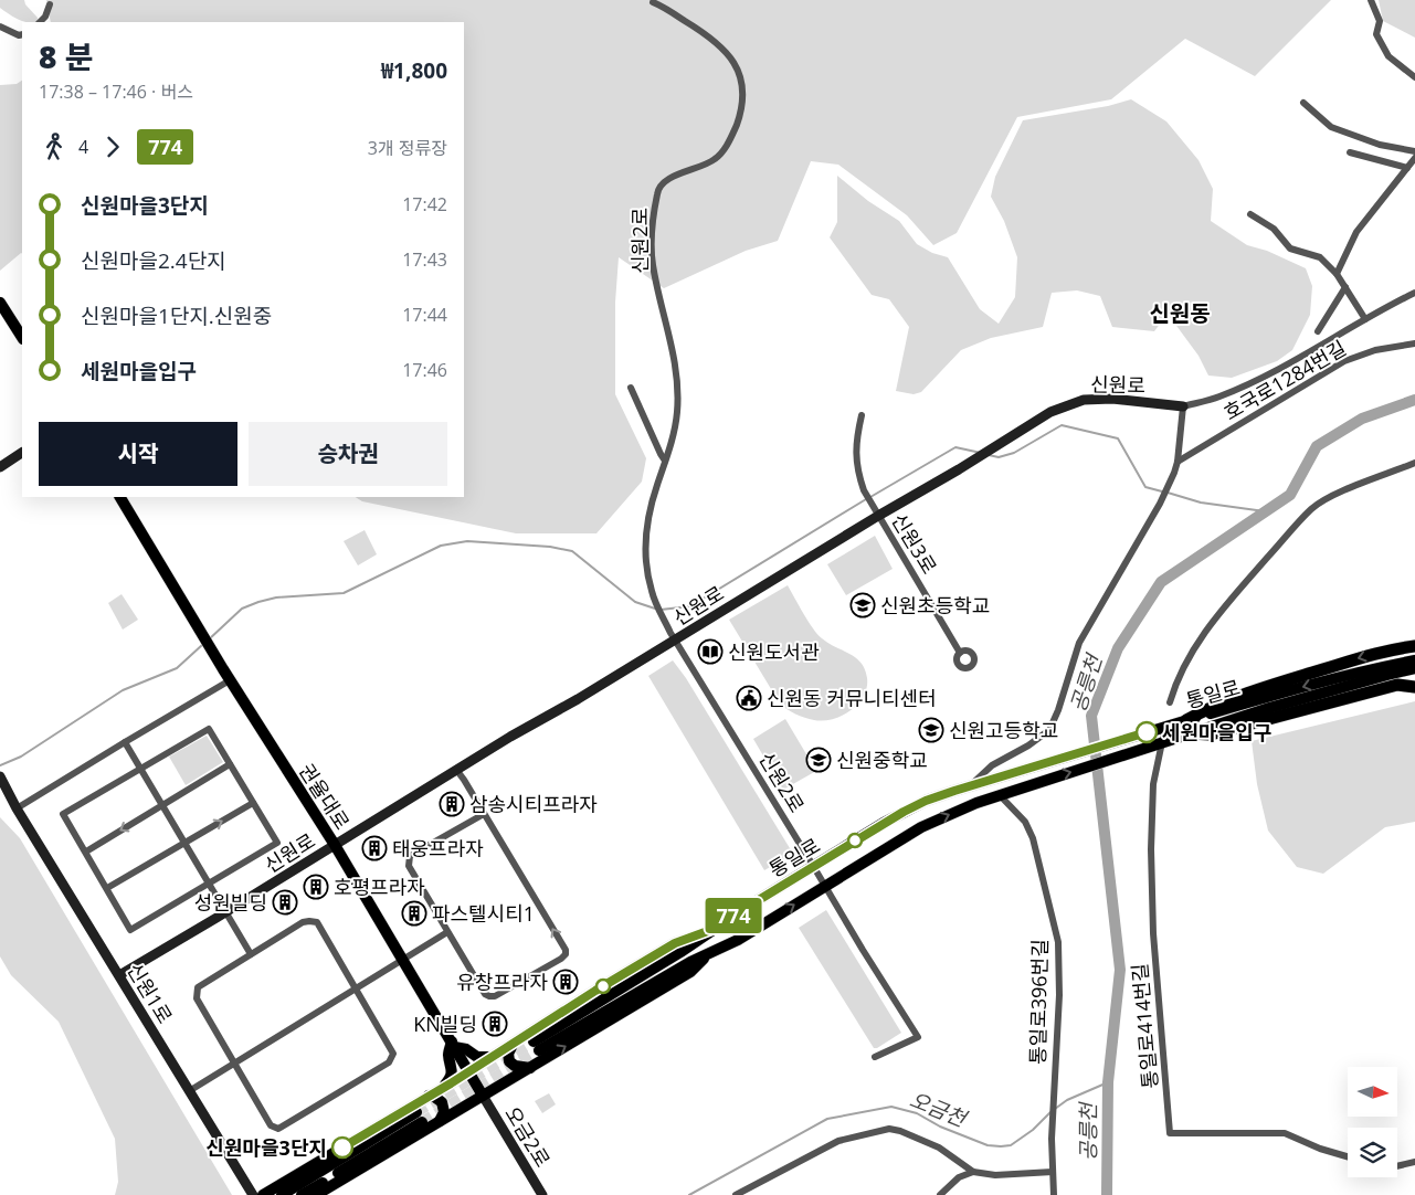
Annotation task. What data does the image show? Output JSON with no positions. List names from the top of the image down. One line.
{"streets":{"main road":["통일로","권율대로"],"street":["신원2로","호국로1284번길","신원로","신원3로","신원1로","통일로396번길","통일로414번길","오금2로"]},"crossings":[["신원2로","신원로"],["신원2로","통일로"],["호국로1284번길","신원로"],["신원로","신원3로"],["신원로","권율대로"],["신원로","신원1로"],["통일로","통일로396번길"],["통일로","통일로414번길"],["권율대로","오금2로"]],"districts":["신원동"],"water":["공릉천","오금천"],"places":{"school or university":["신원초등학교","신원고등학교","신원중학교"],"library":["신원도서관"],"public building":["신원동 커뮤니티센터"],"other":["세원마을입구","신원마을3단지"],"building":["삼송시티프라자","태웅프라자","호평프라자","성원빌딩","파스텔시티1","유창프라자","KN빌딩"]},"lines":["bus line 774"],"north":"right","page":{"on_map":"774","heading":["8 분","17:38 – 17:46 · 버스","₩1,800"],"legs":["4","774","3개 정류장"],"list":[{"name":"신원마을3단지","value":"17:42"},{"name":"신원마을2.4단지","value":"17:43"},{"name":"신원마을1단지.신원중","value":"17:44"},{"name":"세원마을입구","value":"17:46"}],"buttons":["시작","승차권"]}}
